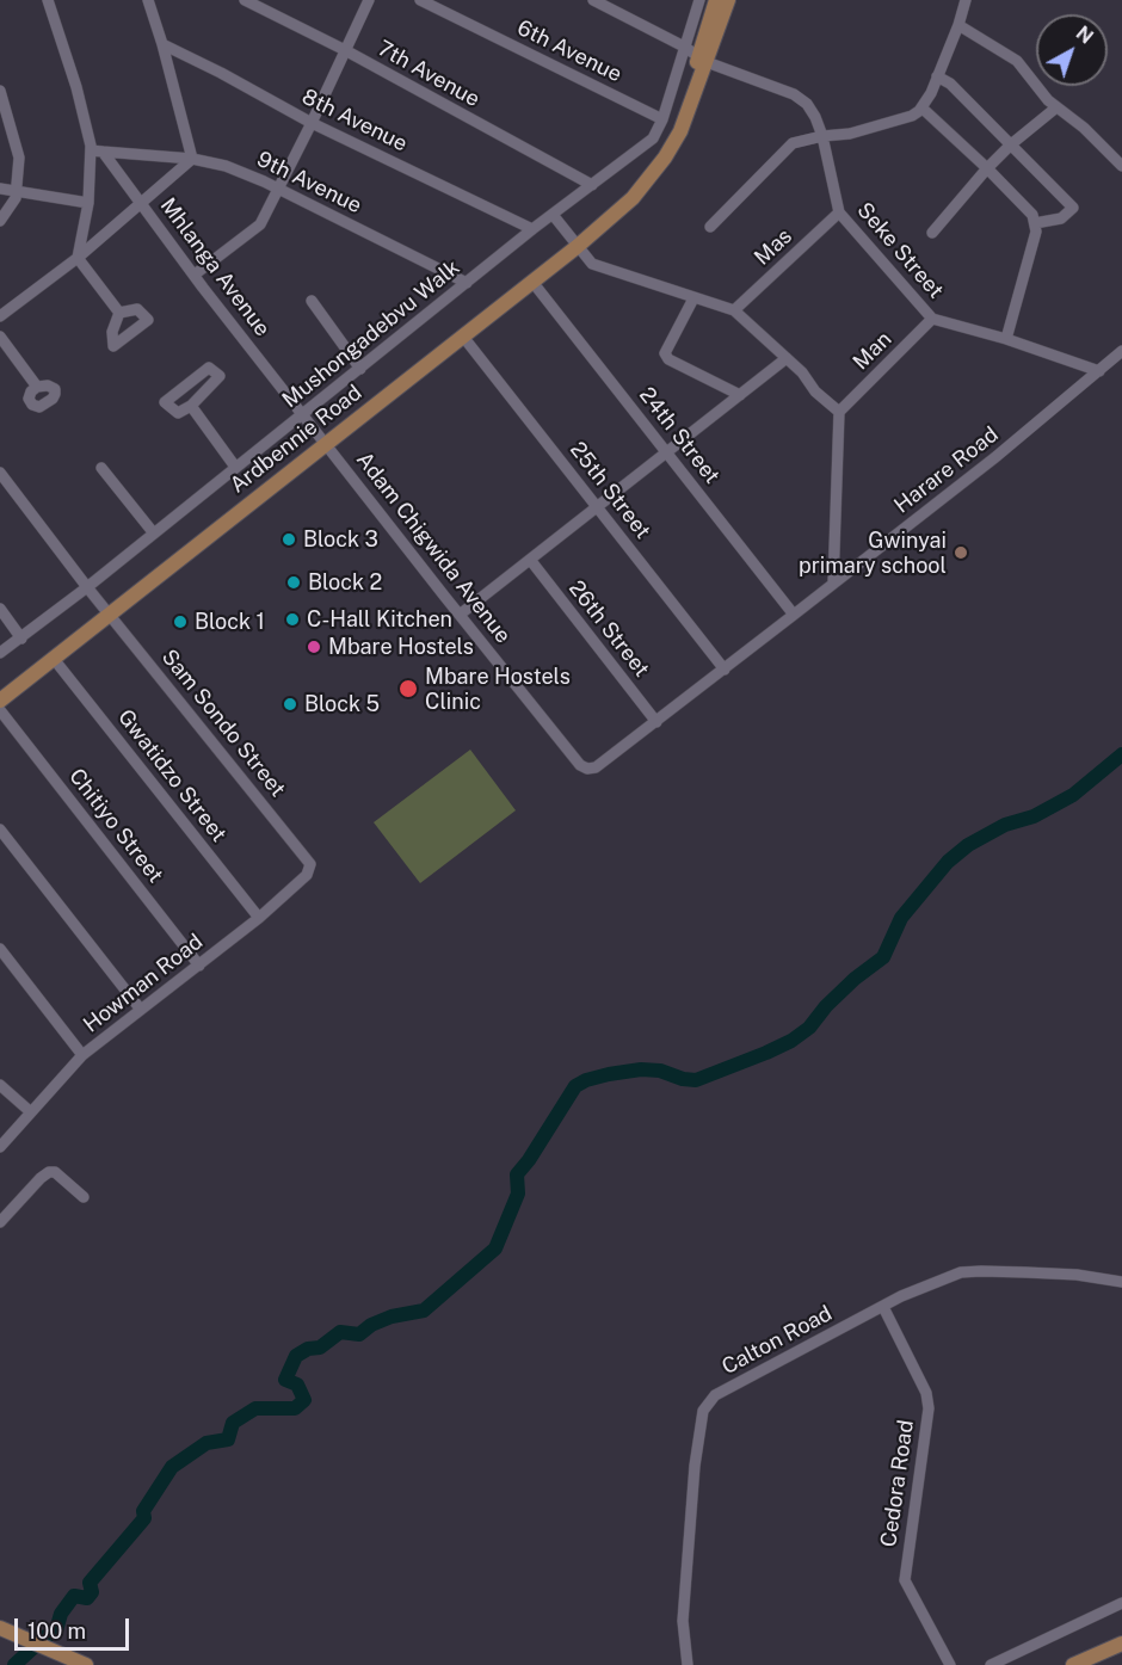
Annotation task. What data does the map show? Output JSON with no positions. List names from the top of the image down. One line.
{"streets":{"main road":["Ardbennie Road"],"street":["6th Avenue","7th Avenue","8th Avenue","9th Avenue","Mas","Seke Street","Mhlanga Avenue","Mushongadebvu Walk","Man","24th Street","Harare Road","25th Street","Adam Chigwida Avenue","26th Street","Sam Sondo Street","Gwatidzo Street","Chitiyo Street","Howman Road","Calton Road","Cedora Road"]},"crossings":[["6th Avenue","Mushongadebvu Walk"],["7th Avenue","Mushongadebvu Walk"],["8th Avenue","Mushongadebvu Walk"],["9th Avenue","Mhlanga Avenue"],["9th Avenue","Mushongadebvu Walk"],["Mas","Seke Street"],["Seke Street","Mushongadebvu Walk"],["Seke Street","Man"],["Seke Street","Ardbennie Road"],["Seke Street","Harare Road"],["Mhlanga Avenue","Mushongadebvu Walk"],["Mhlanga Avenue","Adam Chigwida Avenue"],["Mushongadebvu Walk","Adam Chigwida Avenue"],["Mushongadebvu Walk","Sam Sondo Street"],["24th Street","Ardbennie Road"],["24th Street","Harare Road"],["Ardbennie Road","25th Street"],["Ardbennie Road","Adam Chigwida Avenue"],["Ardbennie Road","Sam Sondo Street"],["Ardbennie Road","Gwatidzo Street"],["Harare Road","25th Street"],["Harare Road","Adam Chigwida Avenue"],["Harare Road","26th Street"],["Sam Sondo Street","Howman Road"],["Gwatidzo Street","Howman Road"],["Chitiyo Street","Howman Road"],["Calton Road","Cedora Road"]],"places":["Block 3","Gwinyai primary school","Block 2","C-Hall Kitchen","Block 1","Mbare Hostels","Mbare Hostels Clinic","Block 5"],"scale_bar":"100 m","north":"top right"}
